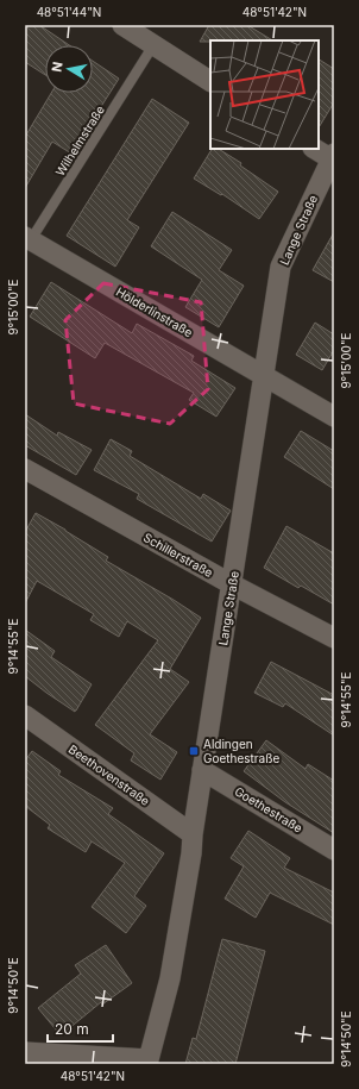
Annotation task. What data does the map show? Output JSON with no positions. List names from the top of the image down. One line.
{"streets":{"street":["Lange Straße","Hölderlinstraße","Schillerstraße","Beethovenstraße","Goethestraße"],"lane":["Wilhelmstraße"]},"crossings":[["Wilhelmstraße","Hölderlinstraße"],["Lange Straße","Hölderlinstraße"],["Lange Straße","Schillerstraße"],["Lange Straße","Beethovenstraße"],["Lange Straße","Goethestraße"]],"places":{"transit":["Aldingen Goethestraße"]},"scale_bar":"20 m","north":"left","coordinates":["48°51'44\"N","48°51'42\"N","9°15'00\"E","9°14'55\"E","9°14'50\"E"]}
